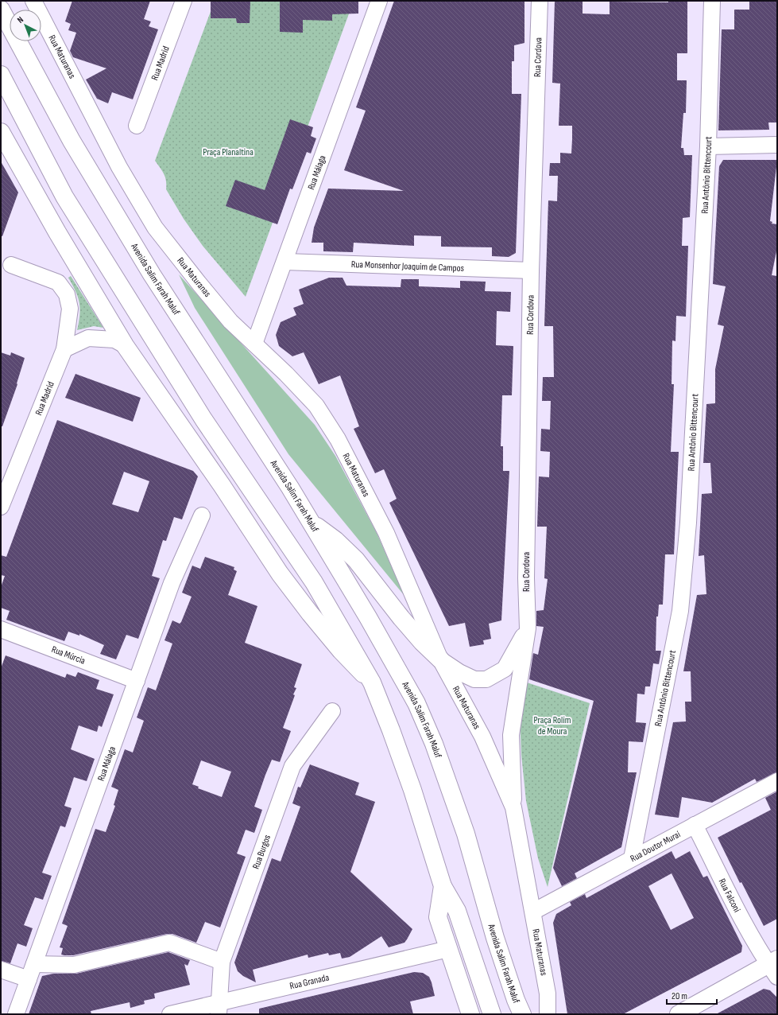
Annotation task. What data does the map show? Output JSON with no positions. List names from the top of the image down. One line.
{"streets":{"main road":["Avenida Salim Farah Maluf"],"street":["Rua Maturanas","Rua Cordova","Rua Madrid","Rua Málaga","Rua Antônio Bittencourt","Rua Monsenhor Joaquim de Campos","Rua Múrcia","Rua Doutor Murai","Rua Burgos","Rua Falconi","Rua Granada"]},"crossings":[["Rua Maturanas","Rua Cordova"],["Rua Maturanas","Rua Málaga"],["Rua Maturanas","Rua Doutor Murai"],["Rua Cordova","Rua Monsenhor Joaquim de Campos"],["Rua Málaga","Rua Monsenhor Joaquim de Campos"],["Rua Málaga","Rua Múrcia"],["Rua Antônio Bittencourt","Rua Doutor Murai"],["Rua Doutor Murai","Rua Falconi"],["Rua Burgos","Rua Granada"]],"parks":["Praça Planaltina","Praça Rolim de Moura"],"scale_bar":"20 m","north":"top left"}
